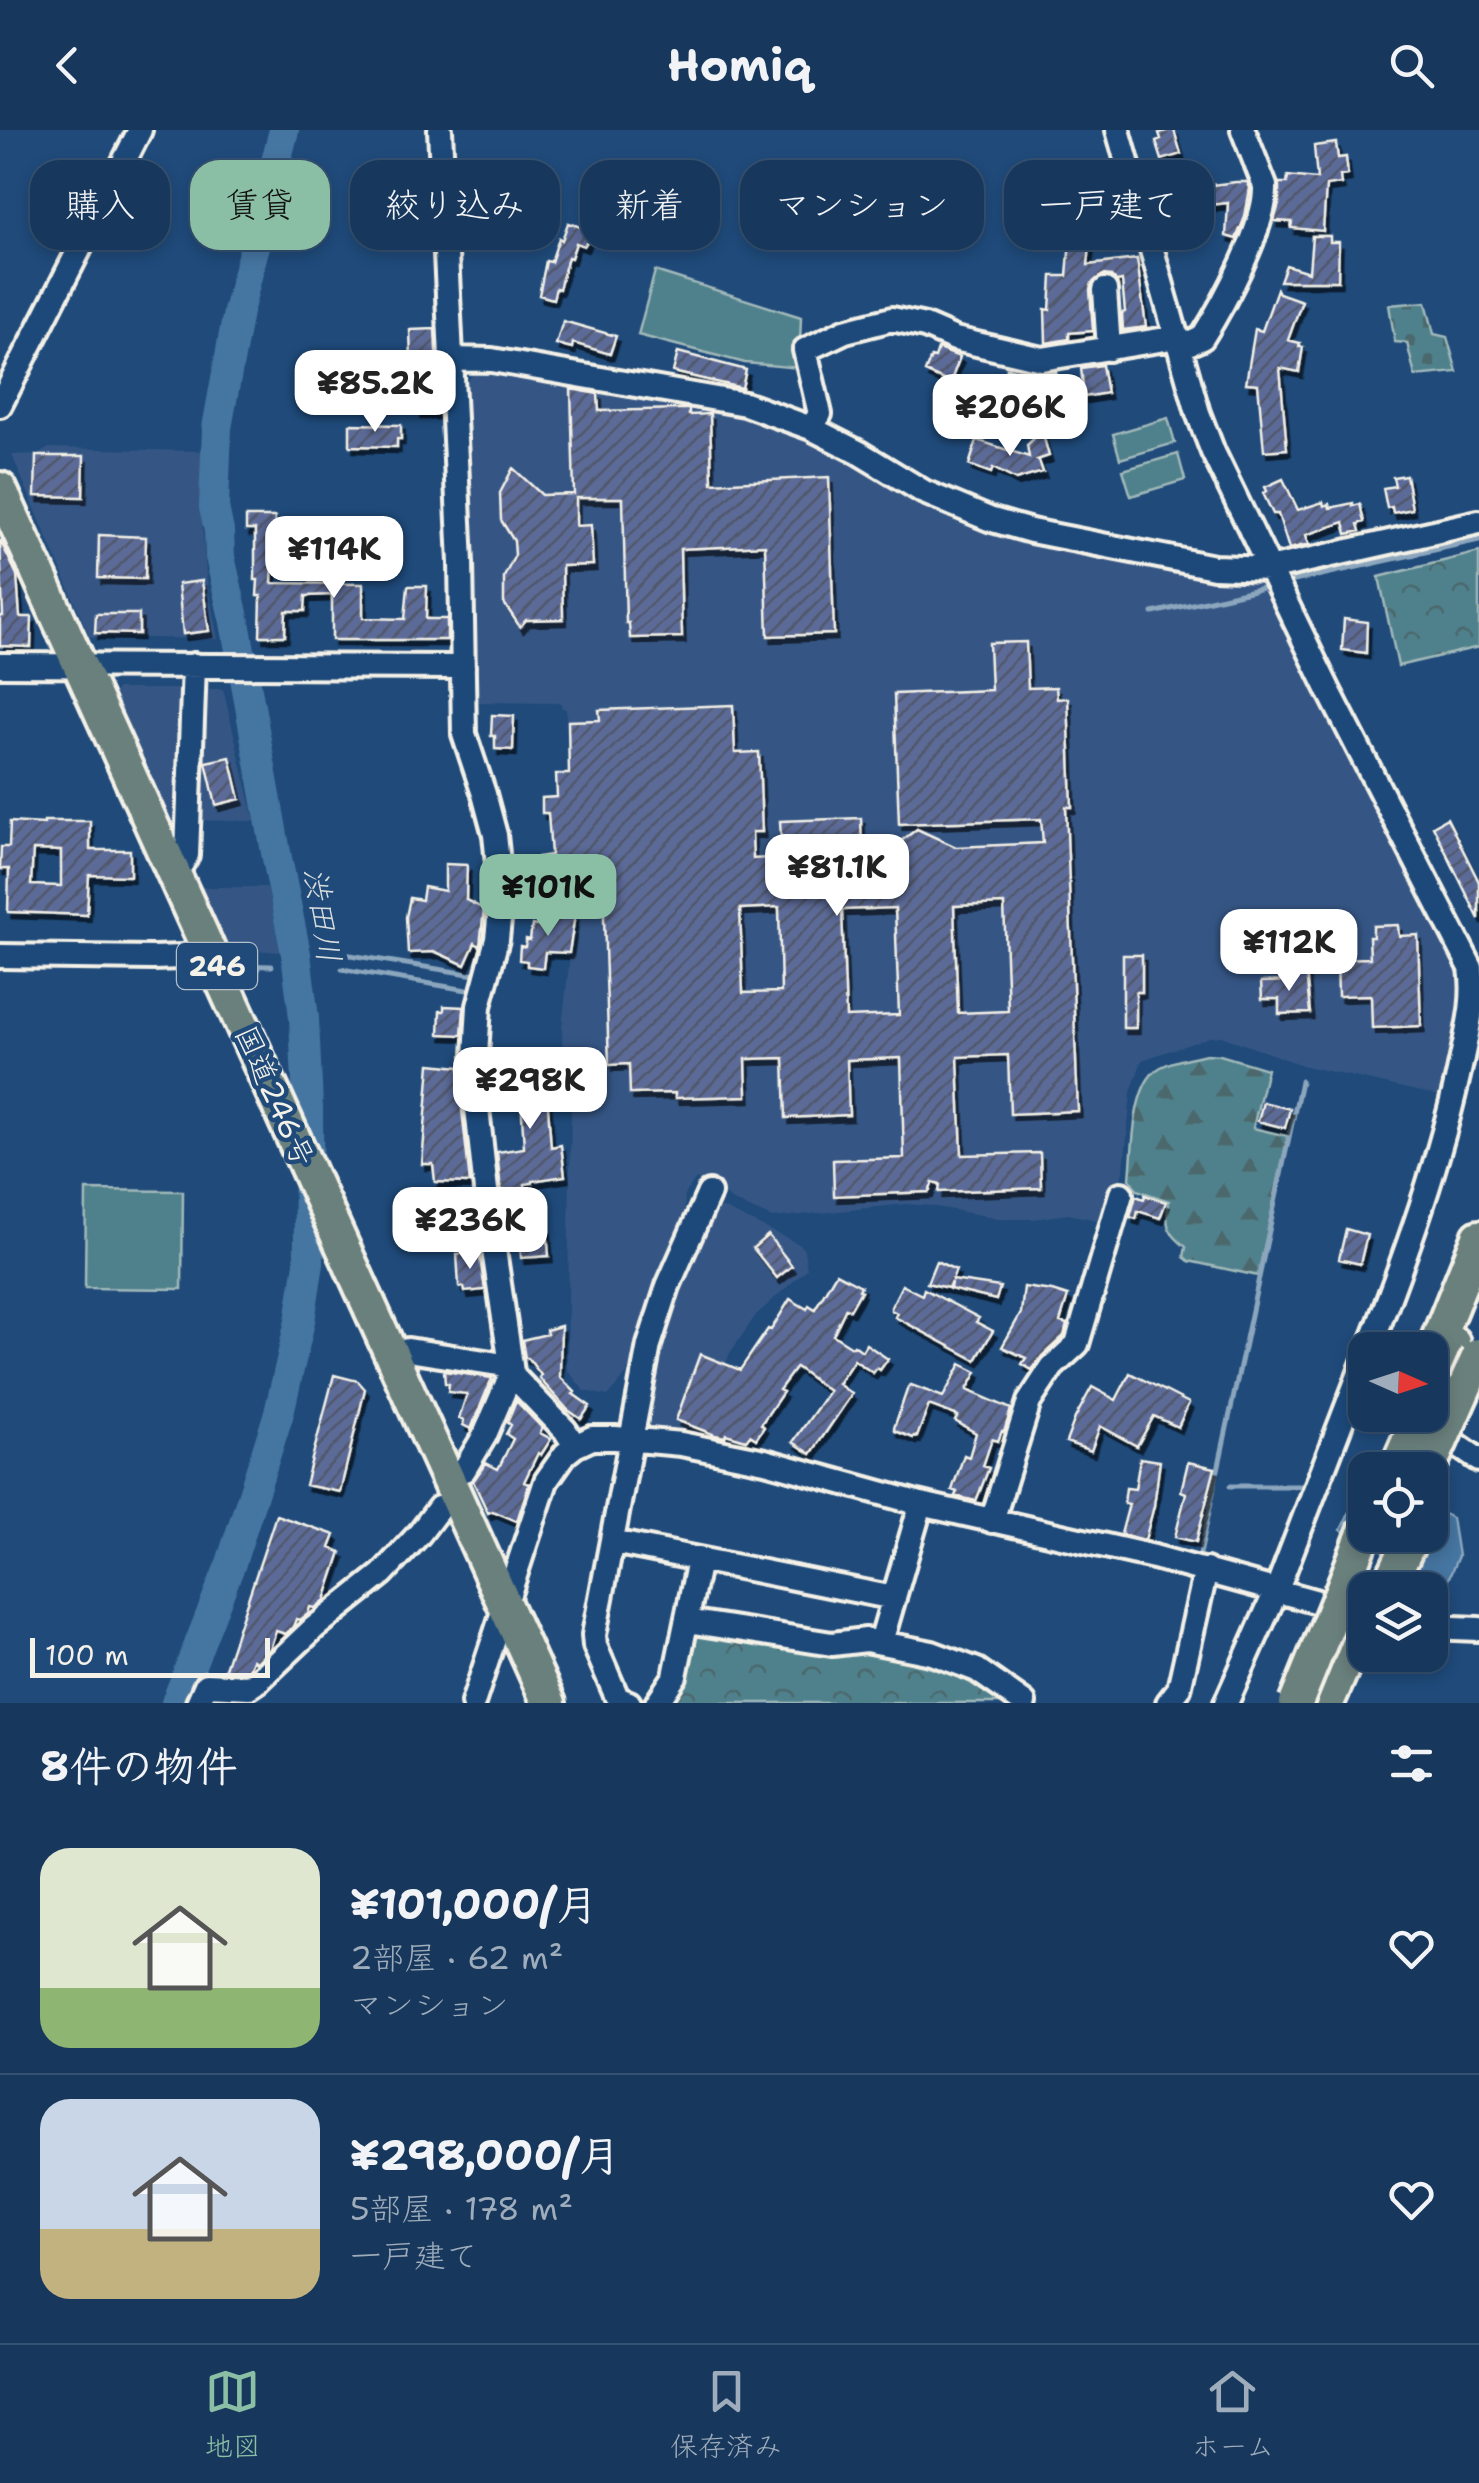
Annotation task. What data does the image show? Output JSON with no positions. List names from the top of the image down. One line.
{"streets":{"highway":["246","国道246号"]},"water":["渋田川"],"scale_bar":"100 m","north":"right","page":{"header":"Homiq","chip":["購入","賃貸","絞り込み","新着","マンション","一戸建て"],"price":["¥85.2K","¥206K","¥114K","¥81.1K","¥101K","¥112K","¥298K","¥236K"],"scale":"100 m","heading":"8件の物件","list":[{"name":"¥101,000/月","note":"2部屋 · 62 m² · マンション"},{"name":"¥298,000/月","note":"5部屋 · 178 m² · 一戸建て"}],"tabs":["地図","保存済み","ホーム"]}}
